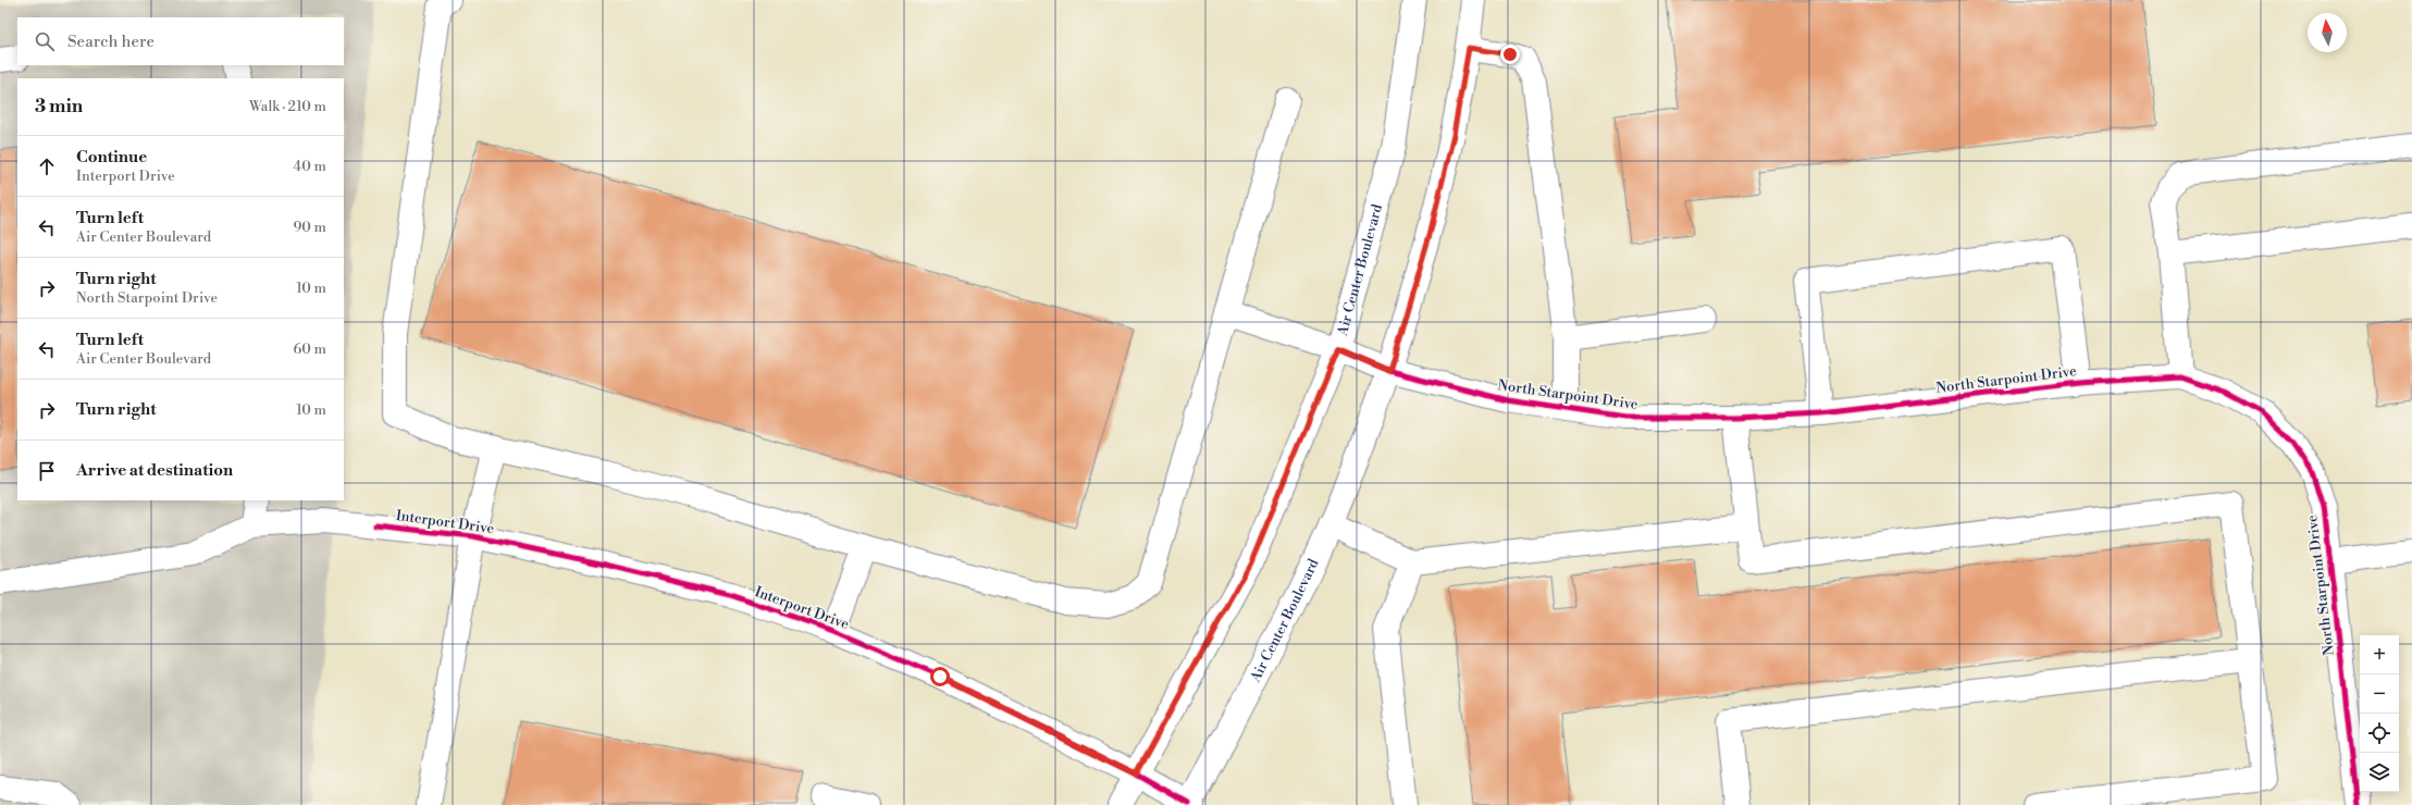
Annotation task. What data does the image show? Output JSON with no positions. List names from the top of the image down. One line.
{"streets":{"street":["Air Center Boulevard","North Starpoint Drive","Interport Drive"]},"crossings":[["Air Center Boulevard","North Starpoint Drive"],["Air Center Boulevard","Interport Drive"]],"north":"top","page":{"search":"Search here","heading":["3 min","Walk · 210 m"],"list":[["Continue","Interport Drive","40 m"],["Turn left","Air Center Boulevard","90 m"],["Turn right","North Starpoint Drive","10 m"],["Turn left","Air Center Boulevard","60 m"],["Turn right","10 m"],"Arrive at destination"],"map_buttons":["+","−"]}}
